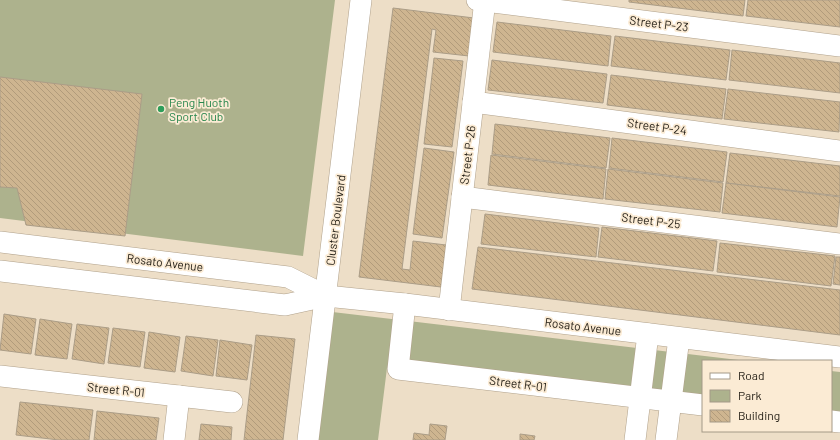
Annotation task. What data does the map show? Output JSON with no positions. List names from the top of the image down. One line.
{"streets":{"street":["Street P-23","Street P-24","Street P-26","Cluster Boulevard","Street P-25","Rosato Avenue","Street R-01"]},"crossings":[["Street P-23","Street P-26"],["Street P-24","Street P-26"],["Street P-26","Street P-25"],["Street P-26","Rosato Avenue"],["Cluster Boulevard","Rosato Avenue"],["Rosato Avenue","Street R-01"]],"places":["Peng Huoth Sport Club"],"legend":["Road","Park","Building"]}
